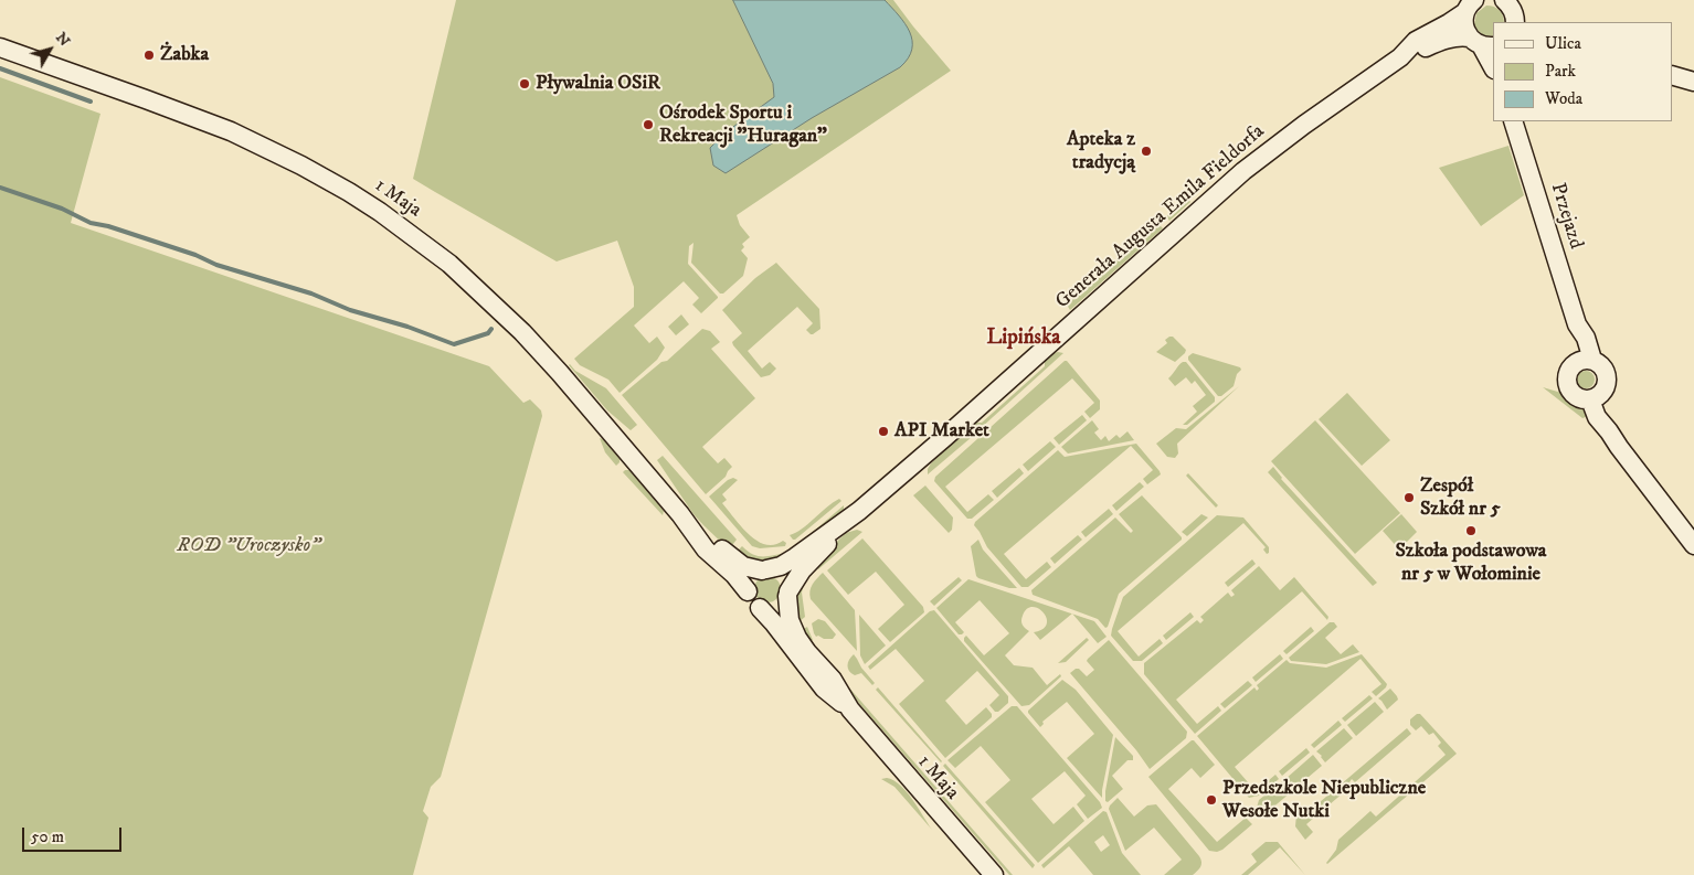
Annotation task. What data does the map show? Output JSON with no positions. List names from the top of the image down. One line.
{"streets":{"street":["1 Maja","Przejazd","Generała Augusta Emila Fieldorfa"]},"crossings":[["1 Maja","Generała Augusta Emila Fieldorfa"]],"districts":["Lipińska"],"parks":["ROD \"Uroczysko\""],"places":["Żabka","Pływalnia OSiR","Ośrodek Sportu i Rekreacji \"Huragan\"","Apteka z tradycją","API Market","Zespół Szkół nr 5","Szkoła podstawowa nr 5 w Wołominie","Przedszkole Niepubliczne Wesołe Nutki"],"legend":["Ulica","Park","Woda"],"scale_bar":"50 m","north":"top right"}
